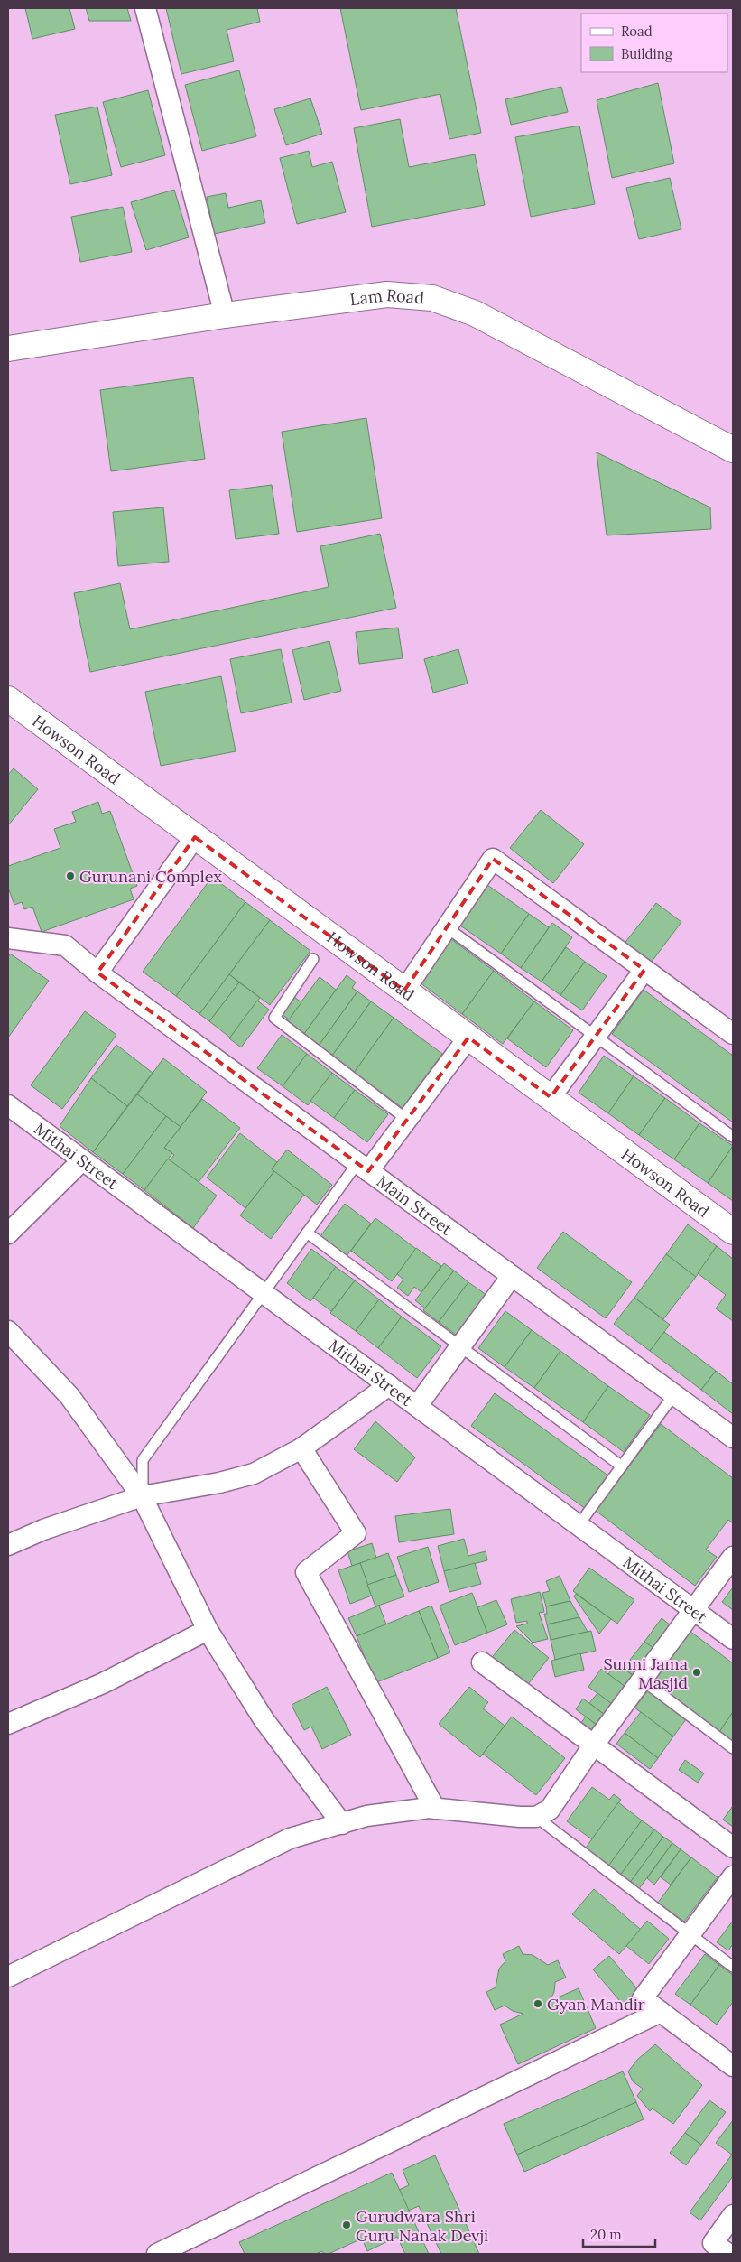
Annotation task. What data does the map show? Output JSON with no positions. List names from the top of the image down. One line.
{"streets":{"street":["Lam Road","Howson Road","Mithai Street","Main Street"]},"places":["Gurunani Complex","Sunni Jama Masjid","Gyan Mandir","Gurudwara Shri Guru Nanak Devji"],"legend":["Road","Building"],"scale_bar":"20 m"}
